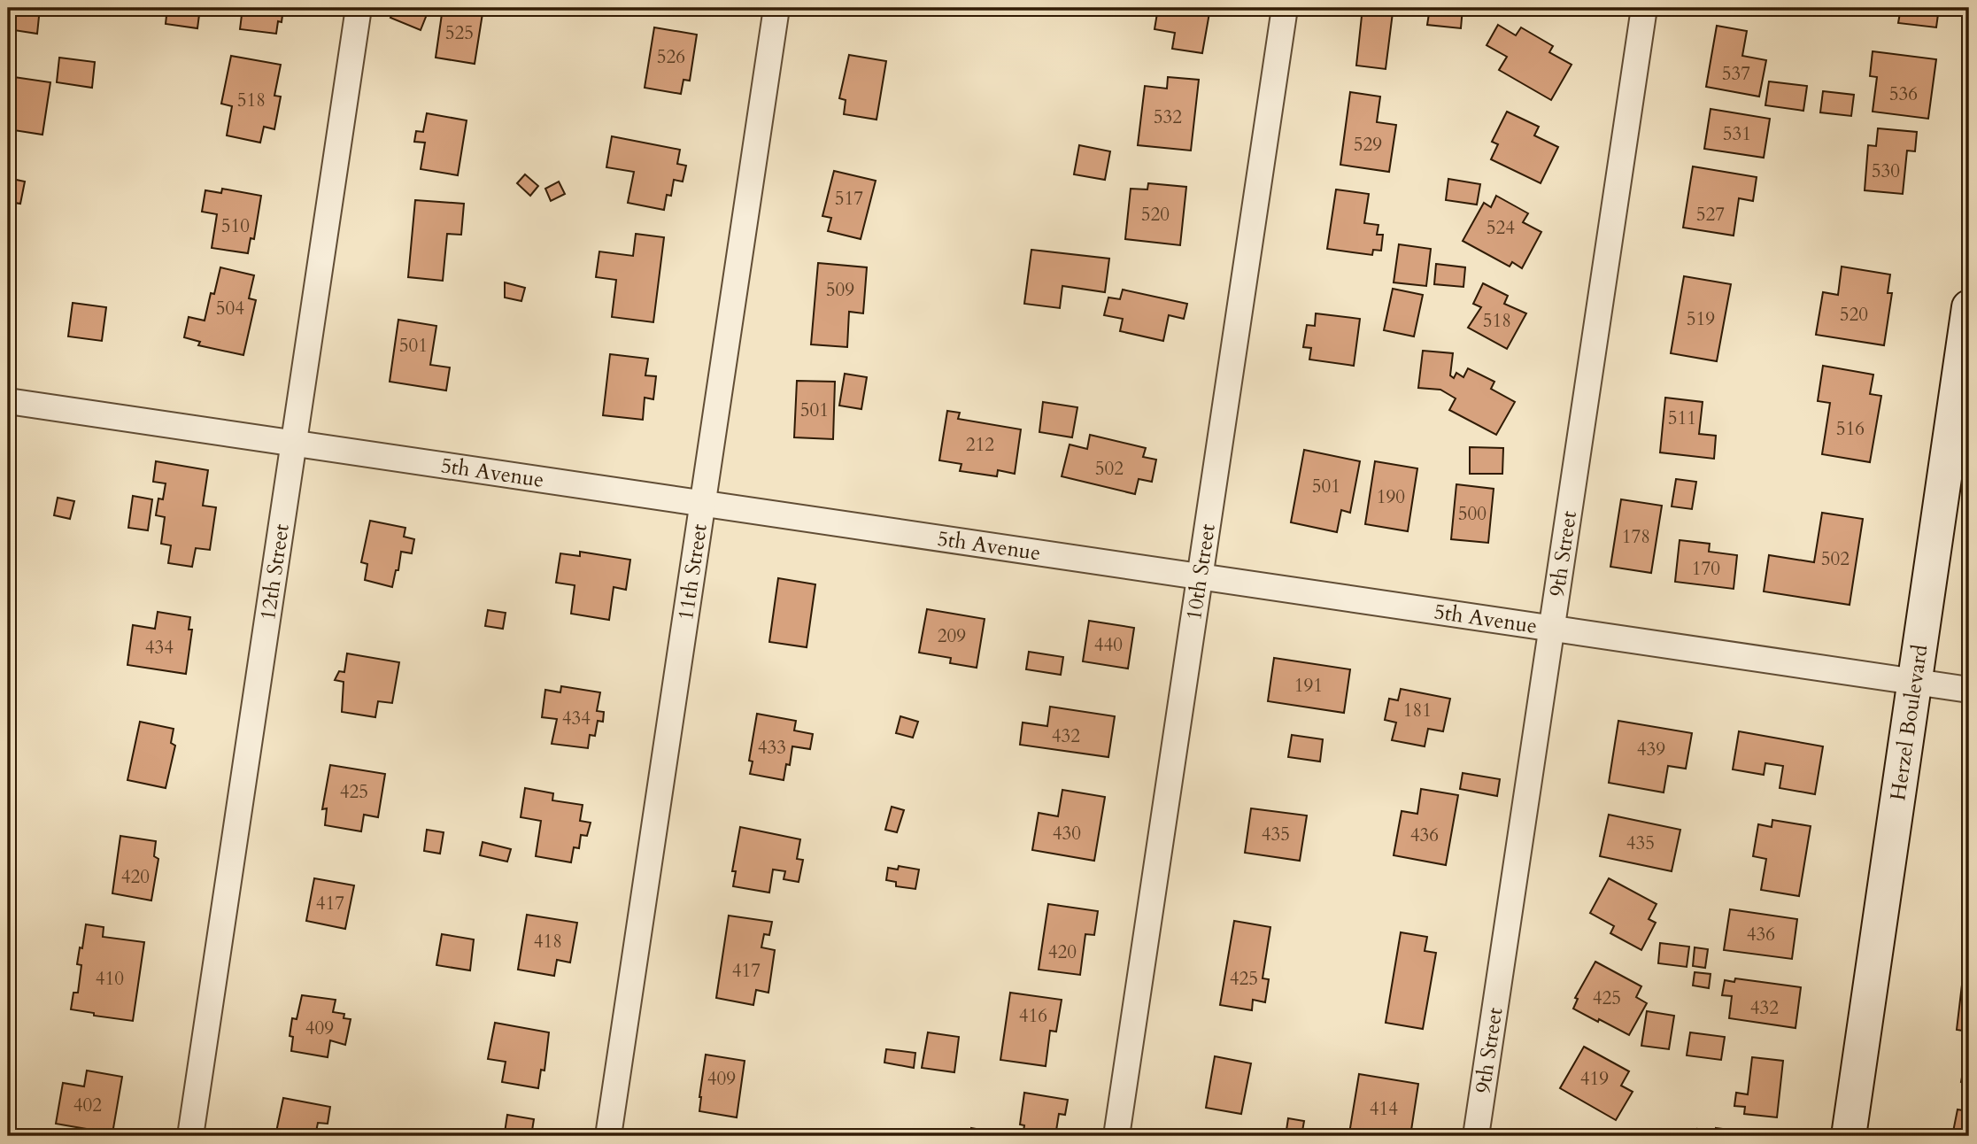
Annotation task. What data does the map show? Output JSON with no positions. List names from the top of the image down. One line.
{"streets":{"street":["5th Avenue","9th Street","12th Street","11th Street","10th Street","Herzel Boulevard"]},"crossings":[["5th Avenue","9th Street"],["5th Avenue","12th Street"],["5th Avenue","11th Street"],["5th Avenue","10th Street"],["5th Avenue","Herzel Boulevard"]],"house_numbers":["525","526","537","536","518","532","531","529","530","517","520","527","510","524","509","504","520","519","518","501","501","511","516","212","502","501","190","500","178","502","170","209","440","434","191","181","434","432","433","439","425","430","435","436","435","420","417","436","418","420","417","410","425","425","432","416","409","409","419","402","414"]}
